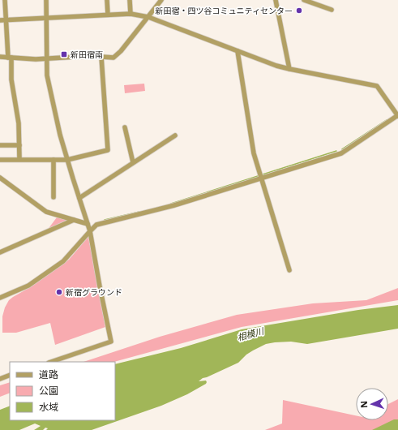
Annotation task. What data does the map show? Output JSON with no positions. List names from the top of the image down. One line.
{"water":["相模川"],"places":{"other":["新田宿・四ツ谷コミュニティセンター","新宿グラウンド"],"transit":["新田宿南"]},"legend":["道路","公園","水域"],"north":"left"}
